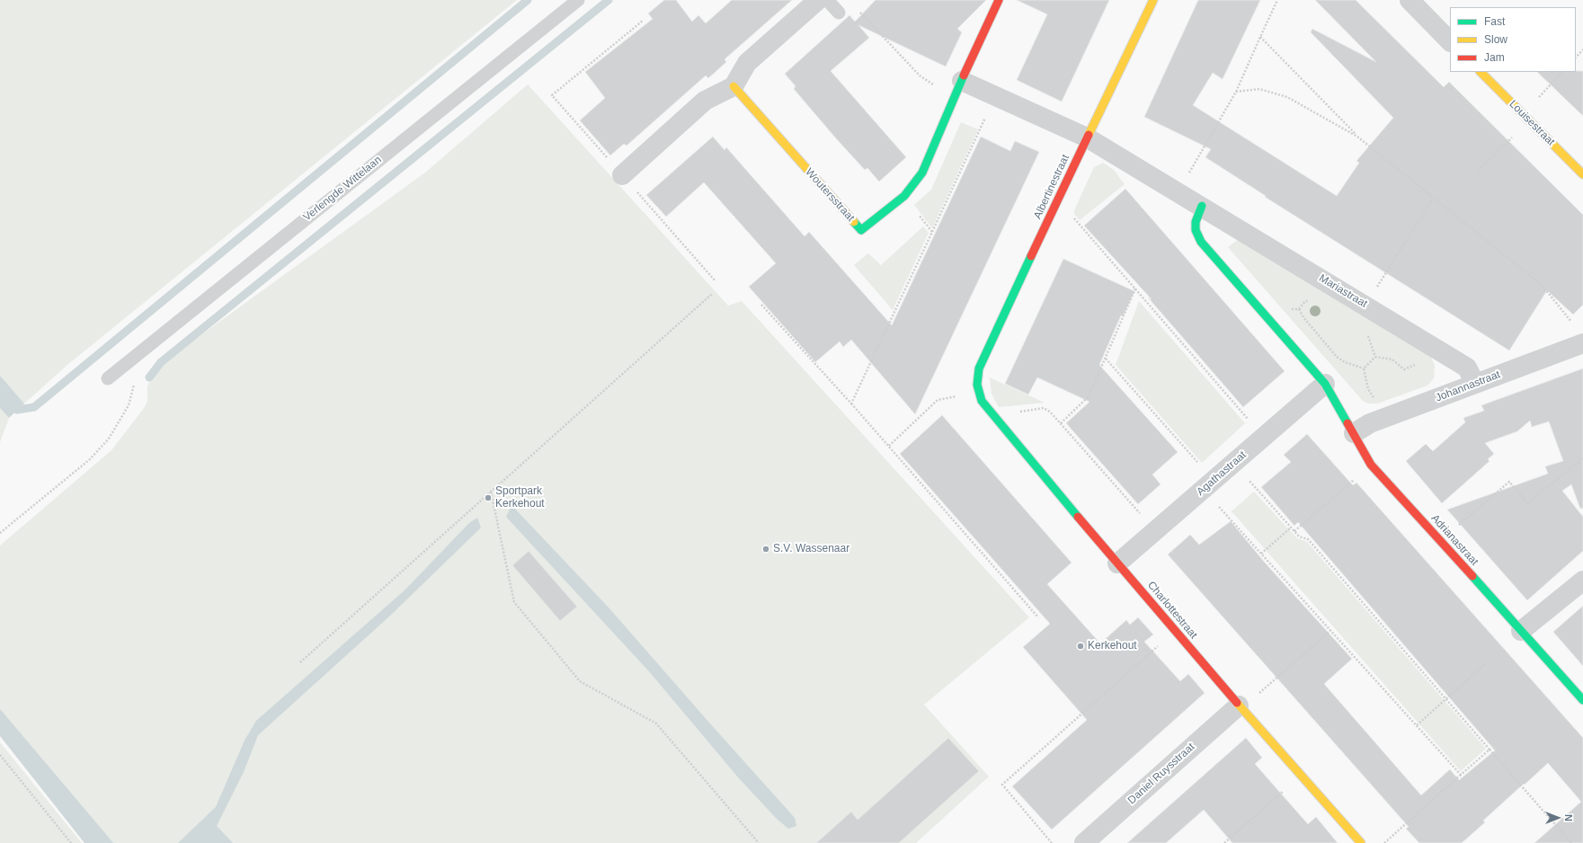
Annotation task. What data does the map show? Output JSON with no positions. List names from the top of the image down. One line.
{"streets":{"street":["Louisestraat","Albertinestraat","Woutersstraat","Mariastraat","Johannastraat","Agathastraat","Adrianastraat","Charlottestraat","Daniel Ruysstraat"],"lane":["Verlengde Wittelaan"]},"crossings":[["Albertinestraat","Mariastraat"],["Albertinestraat","Charlottestraat"],["Mariastraat","Johannastraat"],["Johannastraat","Adrianastraat"],["Agathastraat","Adrianastraat"],["Agathastraat","Charlottestraat"],["Charlottestraat","Daniel Ruysstraat"]],"places":["Sportpark Kerkehout","S.V. Wassenaar","Kerkehout"],"legend":["Fast","Slow","Jam"],"north":"right"}
